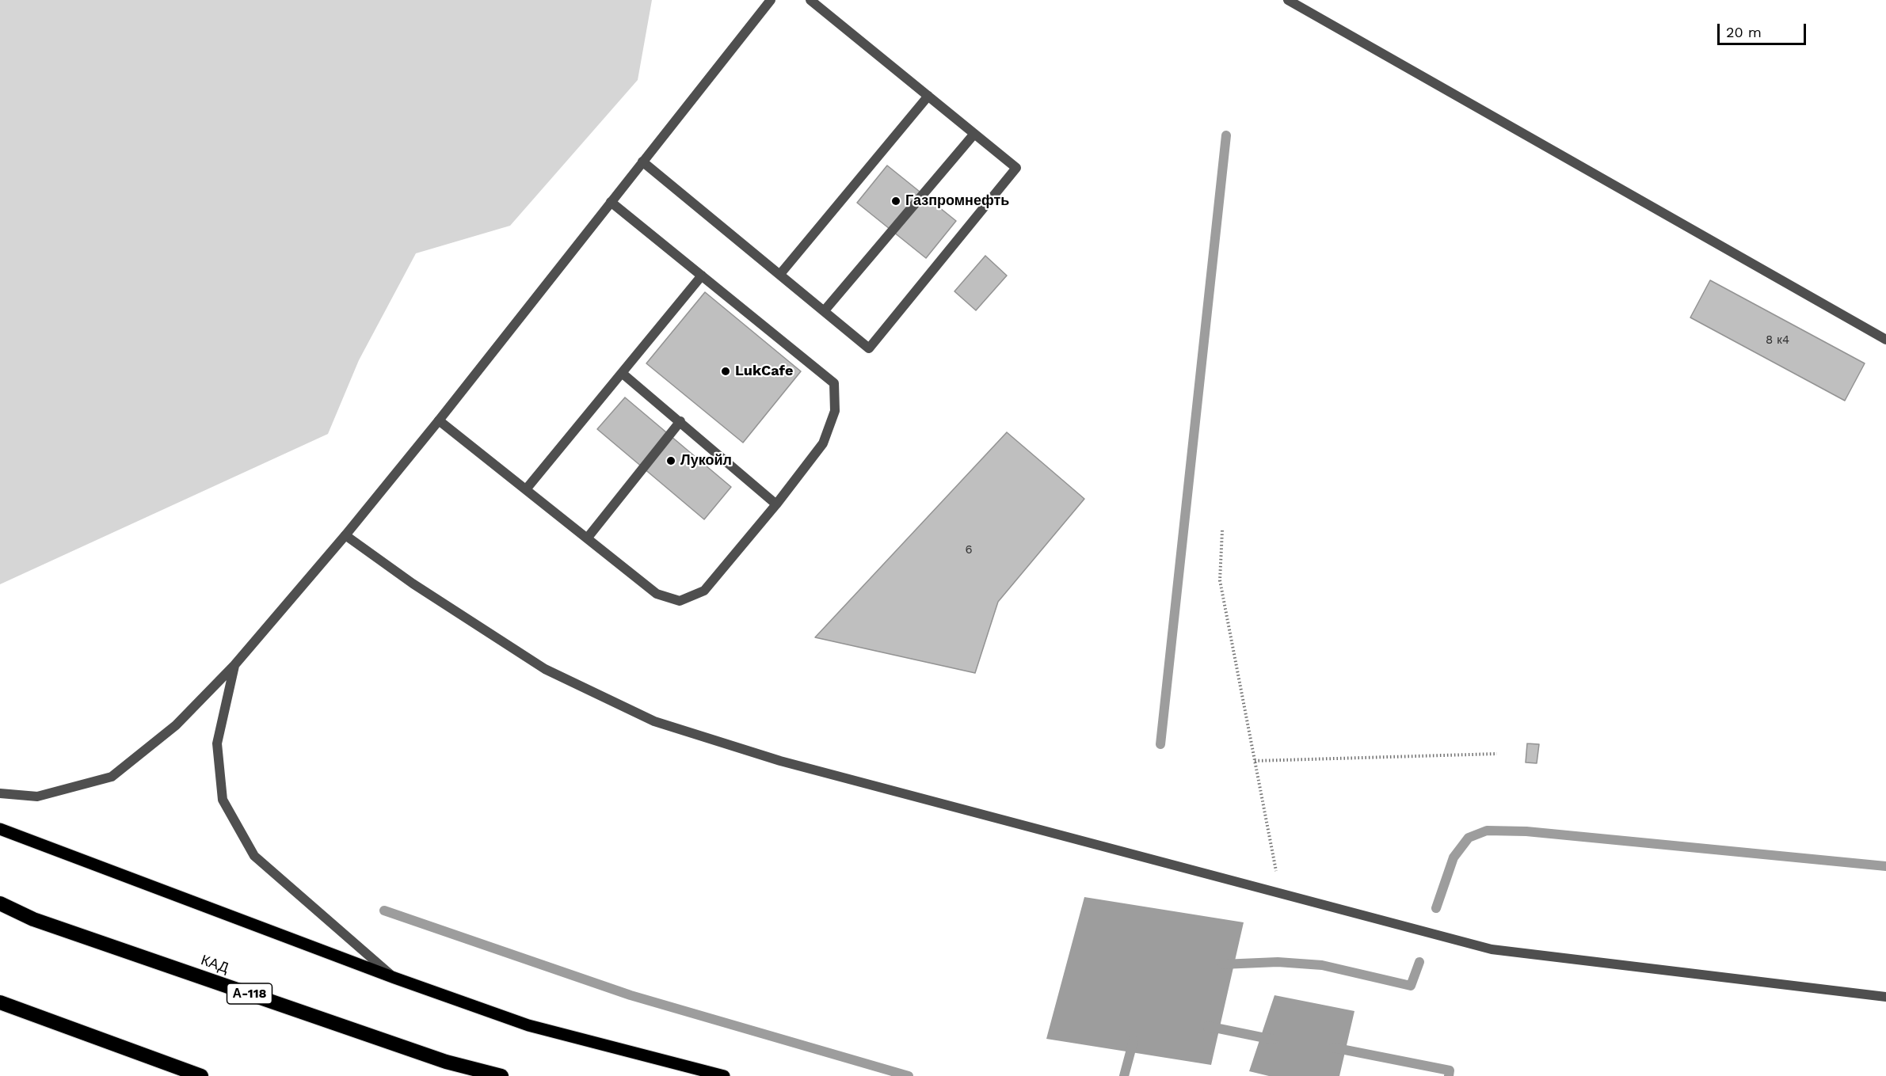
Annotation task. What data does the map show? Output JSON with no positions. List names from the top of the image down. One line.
{"streets":{"highway":["КАД","А-118"]},"places":["Газпромнефть","LukCafe","Лукойл"],"house_numbers":["8 к4","6"],"scale_bar":"20 m"}
